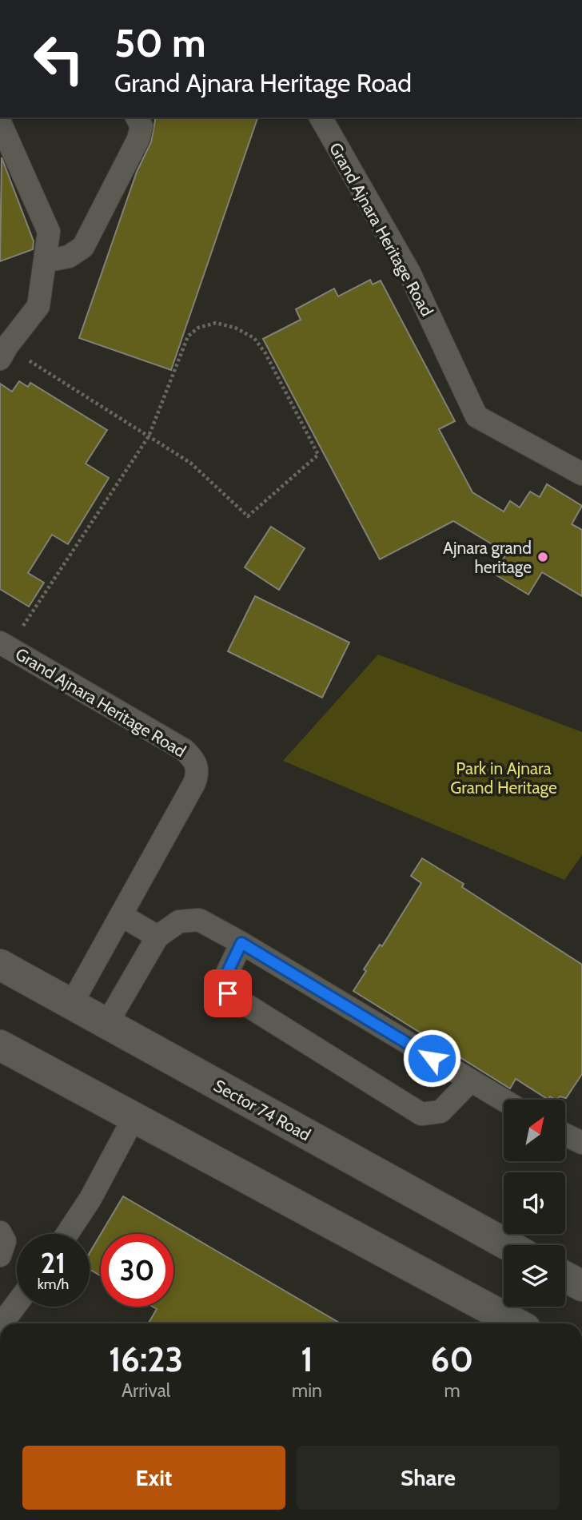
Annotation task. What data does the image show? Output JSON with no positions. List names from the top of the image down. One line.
{"streets":{"street":["Grand Ajnara Heritage Road","Sector 74 Road"]},"crossings":[["Grand Ajnara Heritage Road","Sector 74 Road"]],"parks":["Park in Ajnara Grand Heritage"],"places":["Ajnara grand heritage"],"north":"top right","page":{"turn":["50 m","Grand Ajnara Heritage Road"],"speed":"21 km/h","limit":"30","eta":["16:23","Arrival","1","min","60","m"],"buttons":["Exit","Share"]}}
